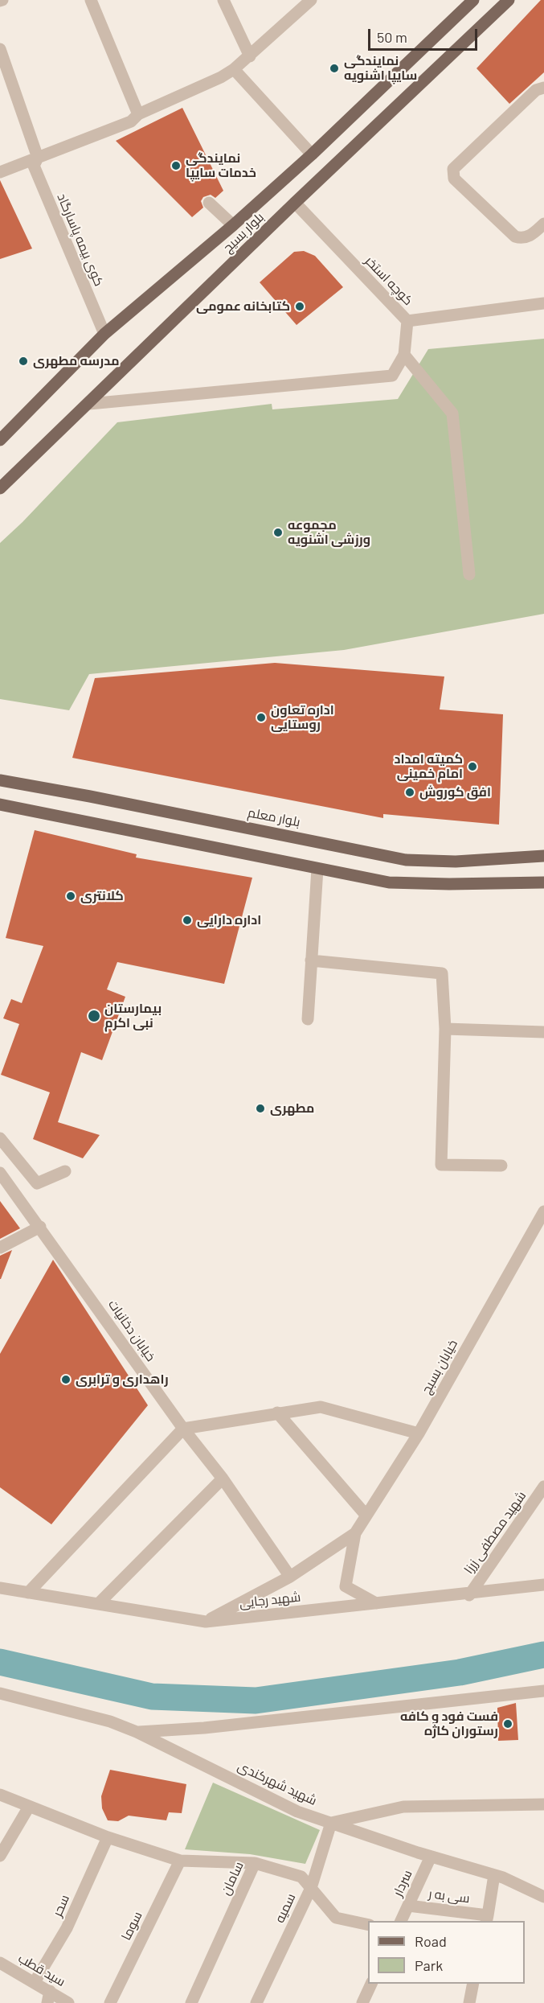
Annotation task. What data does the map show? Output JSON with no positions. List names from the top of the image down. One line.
{"streets":{"main road":["بلوار بسیج","بلوار معلم"],"street":["کوی بیمه پاسارگاد","کوچه استخر","خیابان دخانیات","خیابان بسبچ","شهید مصطفی زرزا","شهید رجایی","شهید شهرکندی","سامان","سردار","سی به ر","سحر","سمیه","سوما","سید قطب"]},"crossings":[["بلوار بسیج","کوی بیمه پاسارگاد"],["بلوار بسیج","کوچه استخر"],["شهید مصطفی زرزا","شهید رجایی"],["شهید شهرکندی","سردار"],["شهید شهرکندی","سی به ر"],["شهید شهرکندی","سمیه"],["سامان","سمیه"],["سردار","سی به ر"],["سحر","سید قطب"]],"places":["نمایندگی سایپا اشنویه","نمایندگی خدمات سایپا","کتابخانه عمومی","مدرسه مطهری","مجموعه ورزشی اشنویه","اداره تعاون روستایی","کمیته امداد امام خمینی","افق کوروش","کلانتری","اداره دارایی","بیمارستان نبی اکرم","مطهری","راهداری و ترابری","فست فود و کافه رستوران کاژه"],"legend":["Road","Park"],"scale_bar":"50 m"}
